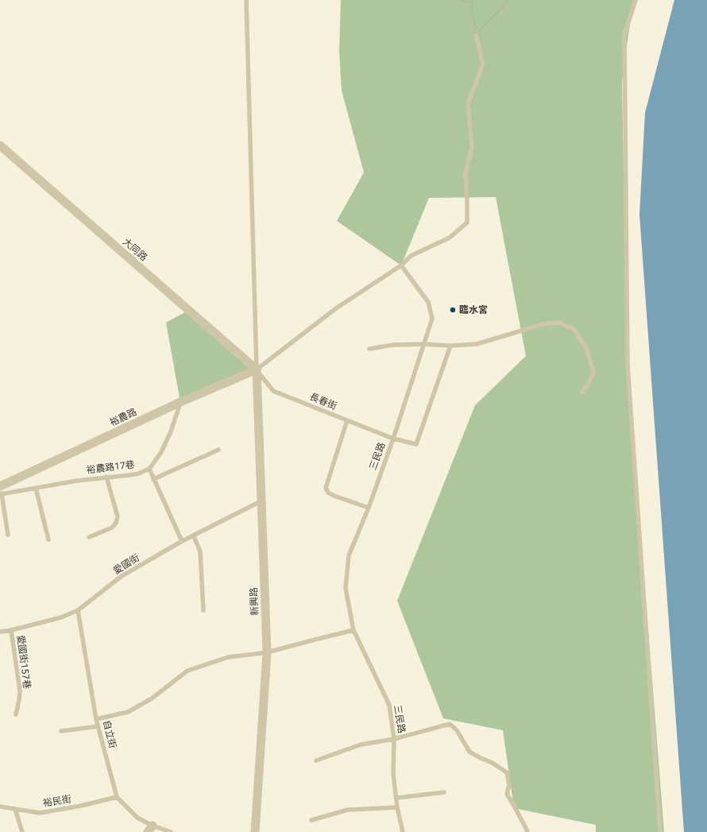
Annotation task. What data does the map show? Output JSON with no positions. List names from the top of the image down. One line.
{"streets":{"street":["大同路","裕農路","新興路"],"lane":["長春街","三民路","裕農路17巷","愛國街","愛國街157巷","自立街","裕民街"]},"crossings":[["大同路","長春街"],["大同路","裕農路"],["大同路","新興路"],["長春街","裕農路"],["長春街","三民路"],["長春街","新興路"],["裕農路","裕農路17巷"],["裕農路","新興路"],["愛國街","新興路"],["愛國街","愛國街157巷"],["愛國街","自立街"],["自立街","裕民街"]],"places":["臨水宮"]}
